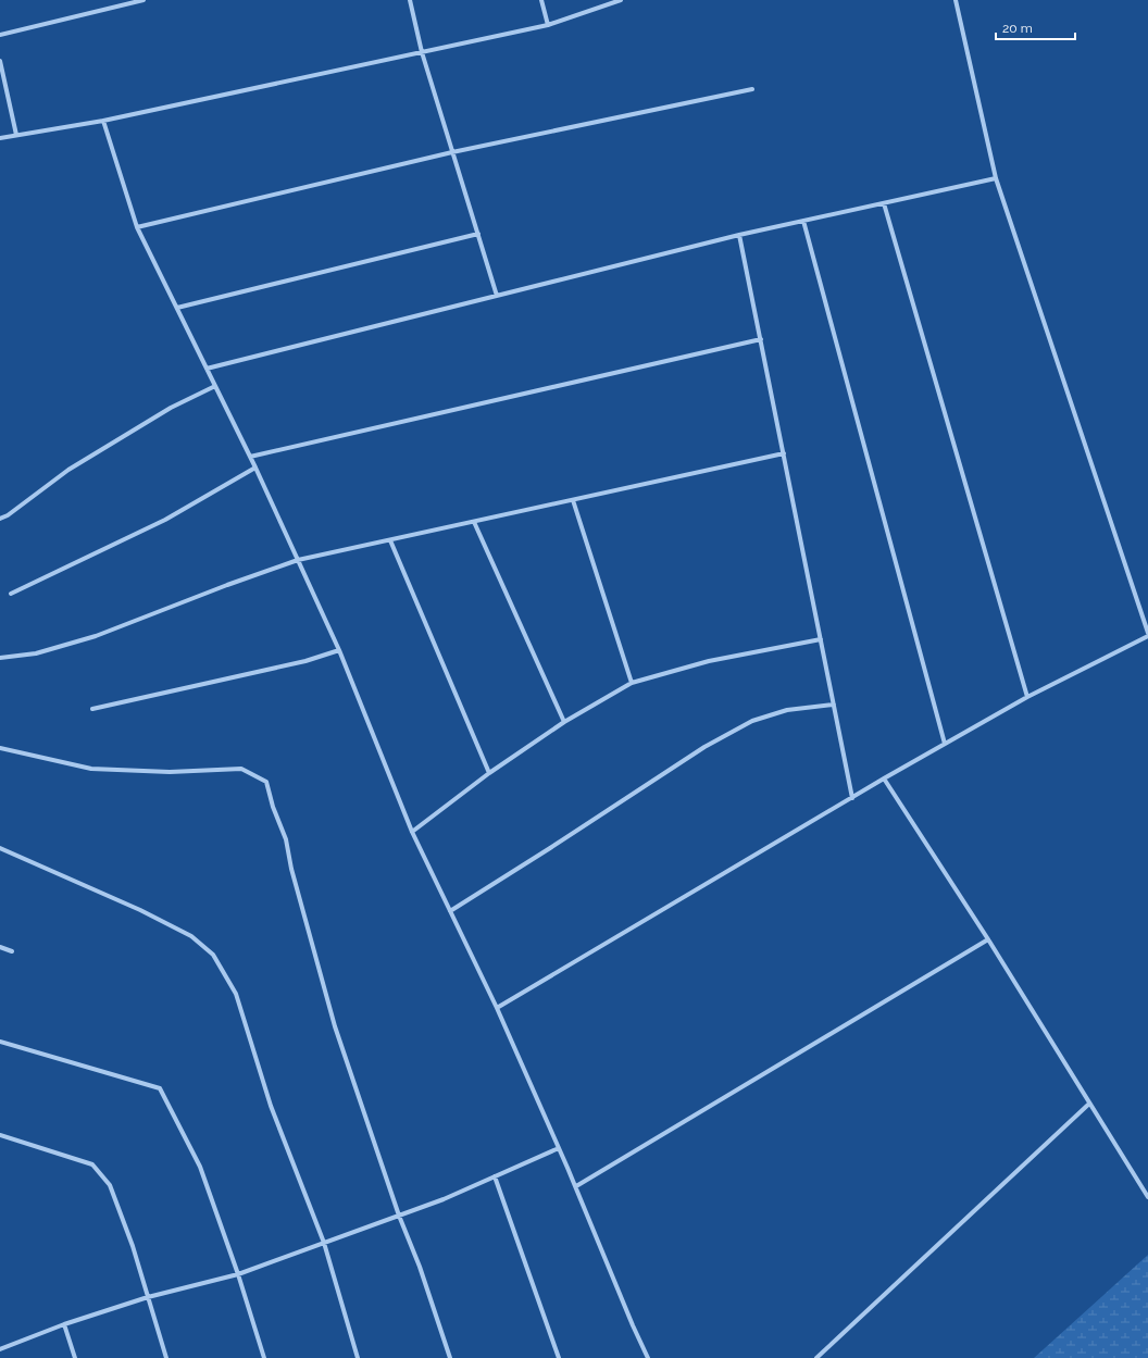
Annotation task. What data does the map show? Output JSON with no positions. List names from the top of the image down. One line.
{"scale_bar":"20 m"}
